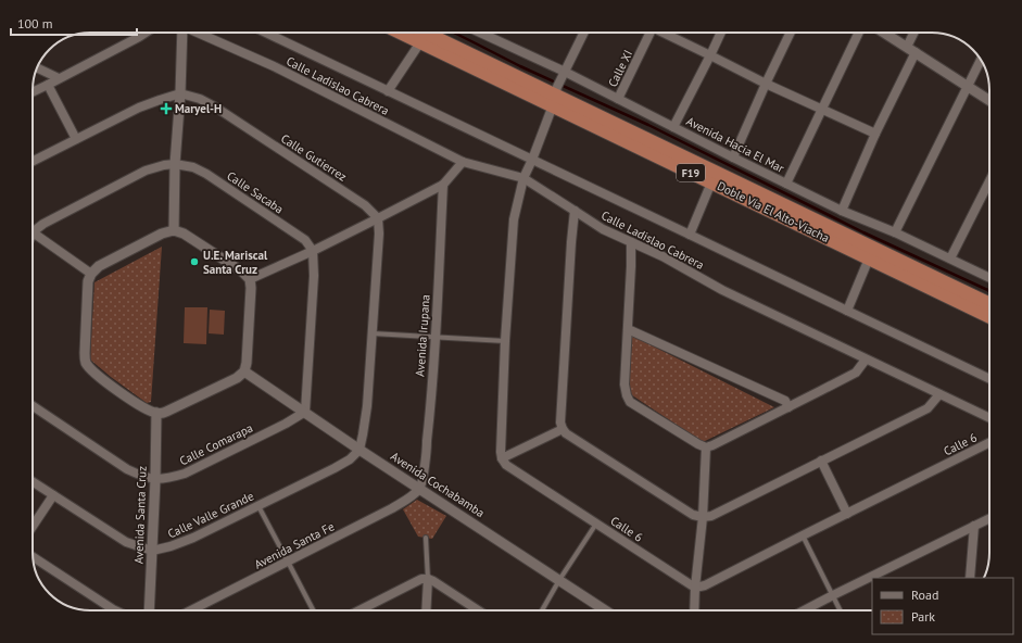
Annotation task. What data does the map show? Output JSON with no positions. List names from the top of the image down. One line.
{"streets":{"highway":["F19","Doble Vía El Alto-Viacha"],"street":["Calle XI","Calle Ladislao Cabrera","Avenida Hacia El Mar","Calle Gutierrez","Calle Sacaba","Avenida Irupana","Calle Comarapa","Calle 6","Avenida Cochabamba","Avenida Santa Cruz","Calle Valle Grande","Avenida Santa Fe"]},"crossings":[["Calle XI","Avenida Hacia El Mar"],["Avenida Hacia El Mar","Doble Vía El Alto-Viacha"],["Avenida Irupana","Avenida Cochabamba"],["Avenida Irupana","Avenida Santa Fe"],["Calle Comarapa","Avenida Cochabamba"],["Calle Comarapa","Avenida Santa Cruz"],["Avenida Cochabamba","Calle Valle Grande"],["Avenida Cochabamba","Avenida Santa Fe"],["Avenida Santa Cruz","Calle Valle Grande"]],"places":{"health":["Maryel-H"],"other":["U.E. Mariscal Santa Cruz"]},"legend":["Road","Park"],"scale_bar":"100 m"}
